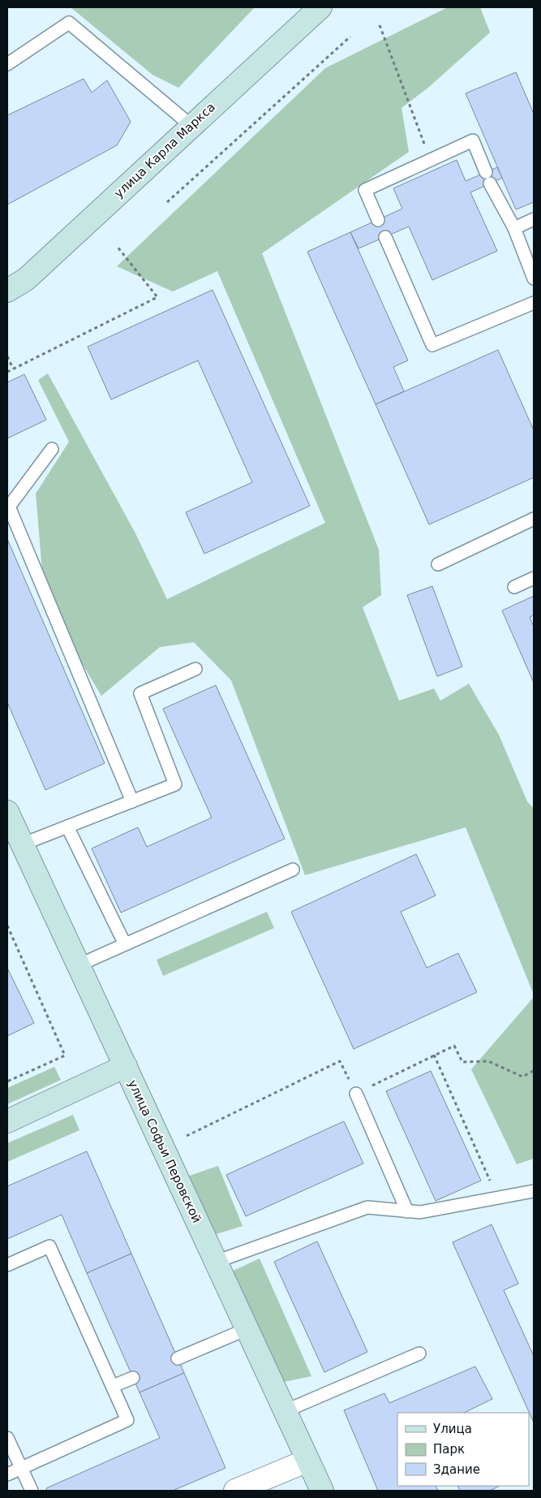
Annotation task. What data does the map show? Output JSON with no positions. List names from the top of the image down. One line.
{"streets":{"street":["улица Карла Маркса","улица Софьи Перовской"]},"legend":["Улица","Парк","Здание"]}
